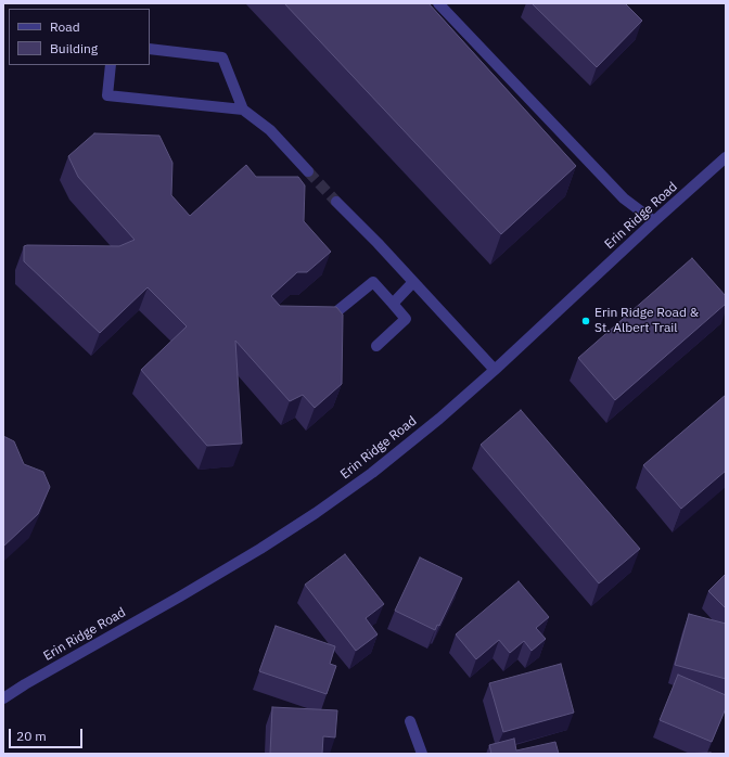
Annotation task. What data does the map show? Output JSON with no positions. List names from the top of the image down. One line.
{"streets":{"street":["Erin Ridge Road"]},"places":["Erin Ridge Road & St. Albert Trail"],"legend":["Road","Building"],"scale_bar":"20 m"}
